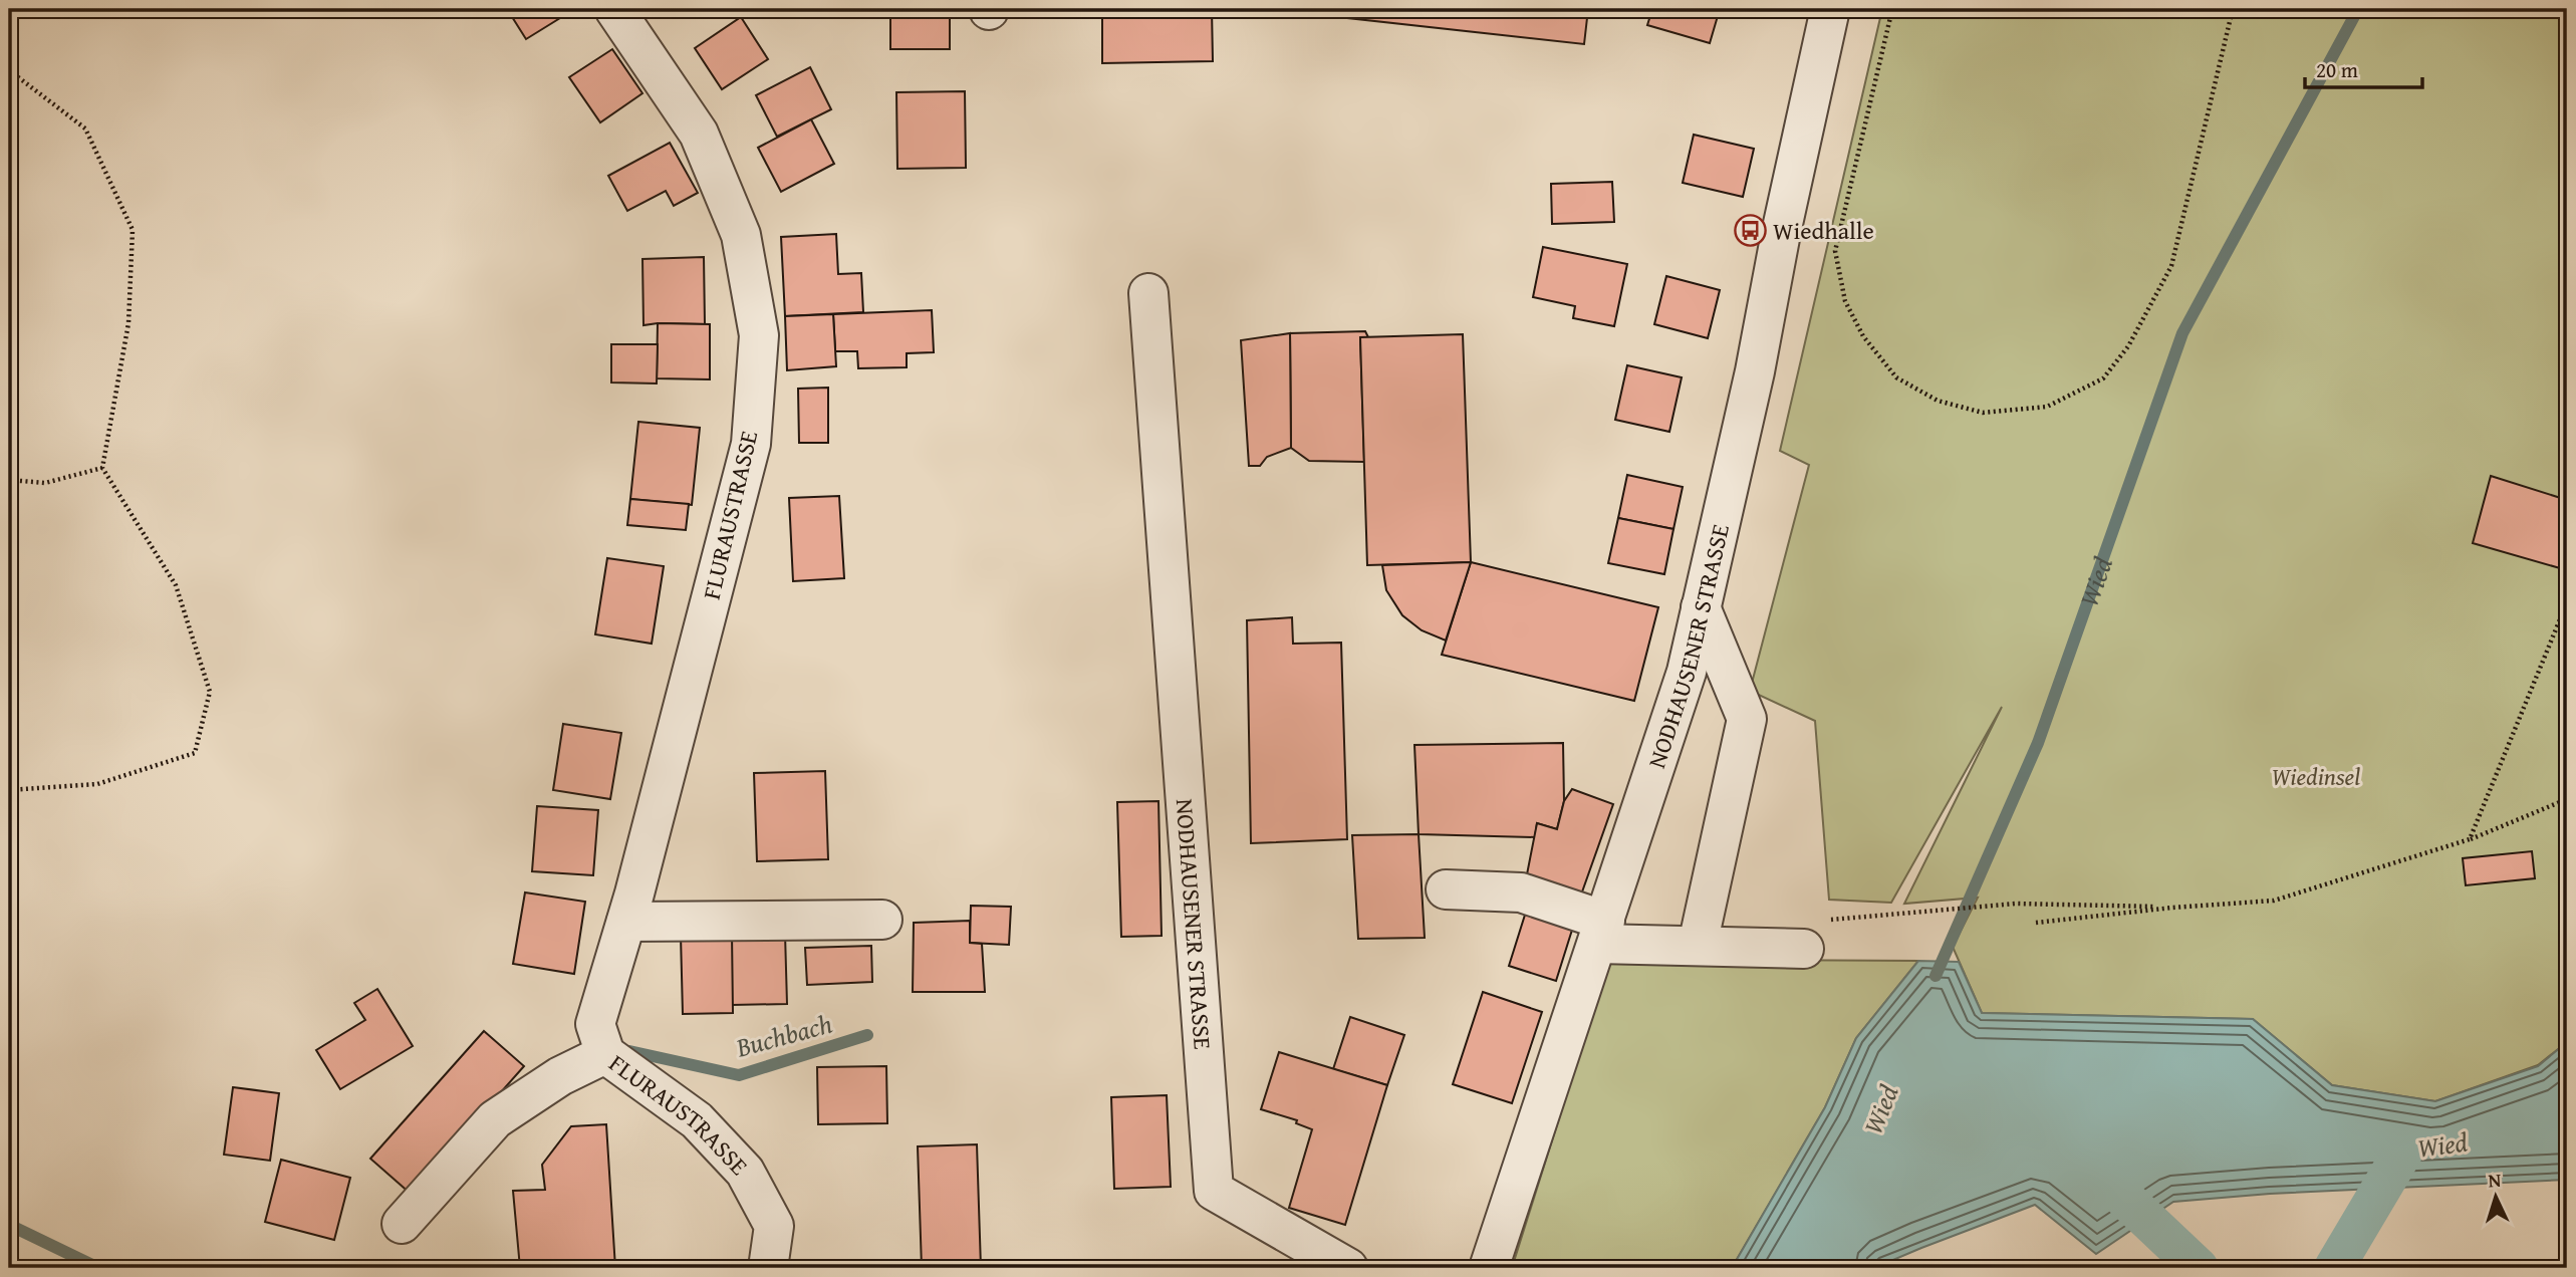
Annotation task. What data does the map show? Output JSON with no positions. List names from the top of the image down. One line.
{"streets":{"street":["FLURAUSTRASSE","NODHAUSENER STRASSE"]},"water":["Wied","Buchbach"],"parks":["Wiedinsel"],"places":{"bus stop":["Wiedhalle"]},"scale_bar":"20 m","north":"top"}
